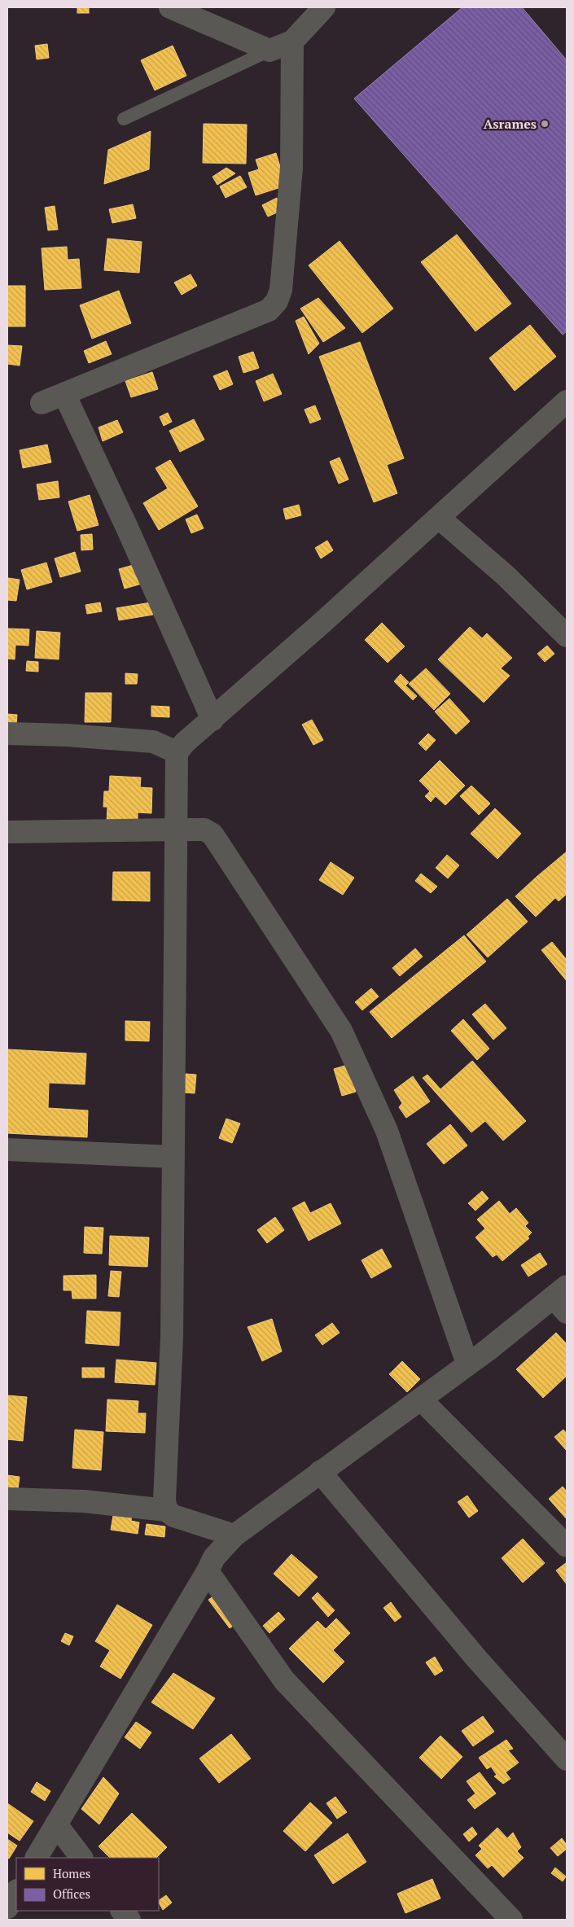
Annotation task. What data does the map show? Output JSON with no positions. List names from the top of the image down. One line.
{"places":["Asrames"],"legend":["Homes","Offices"]}
